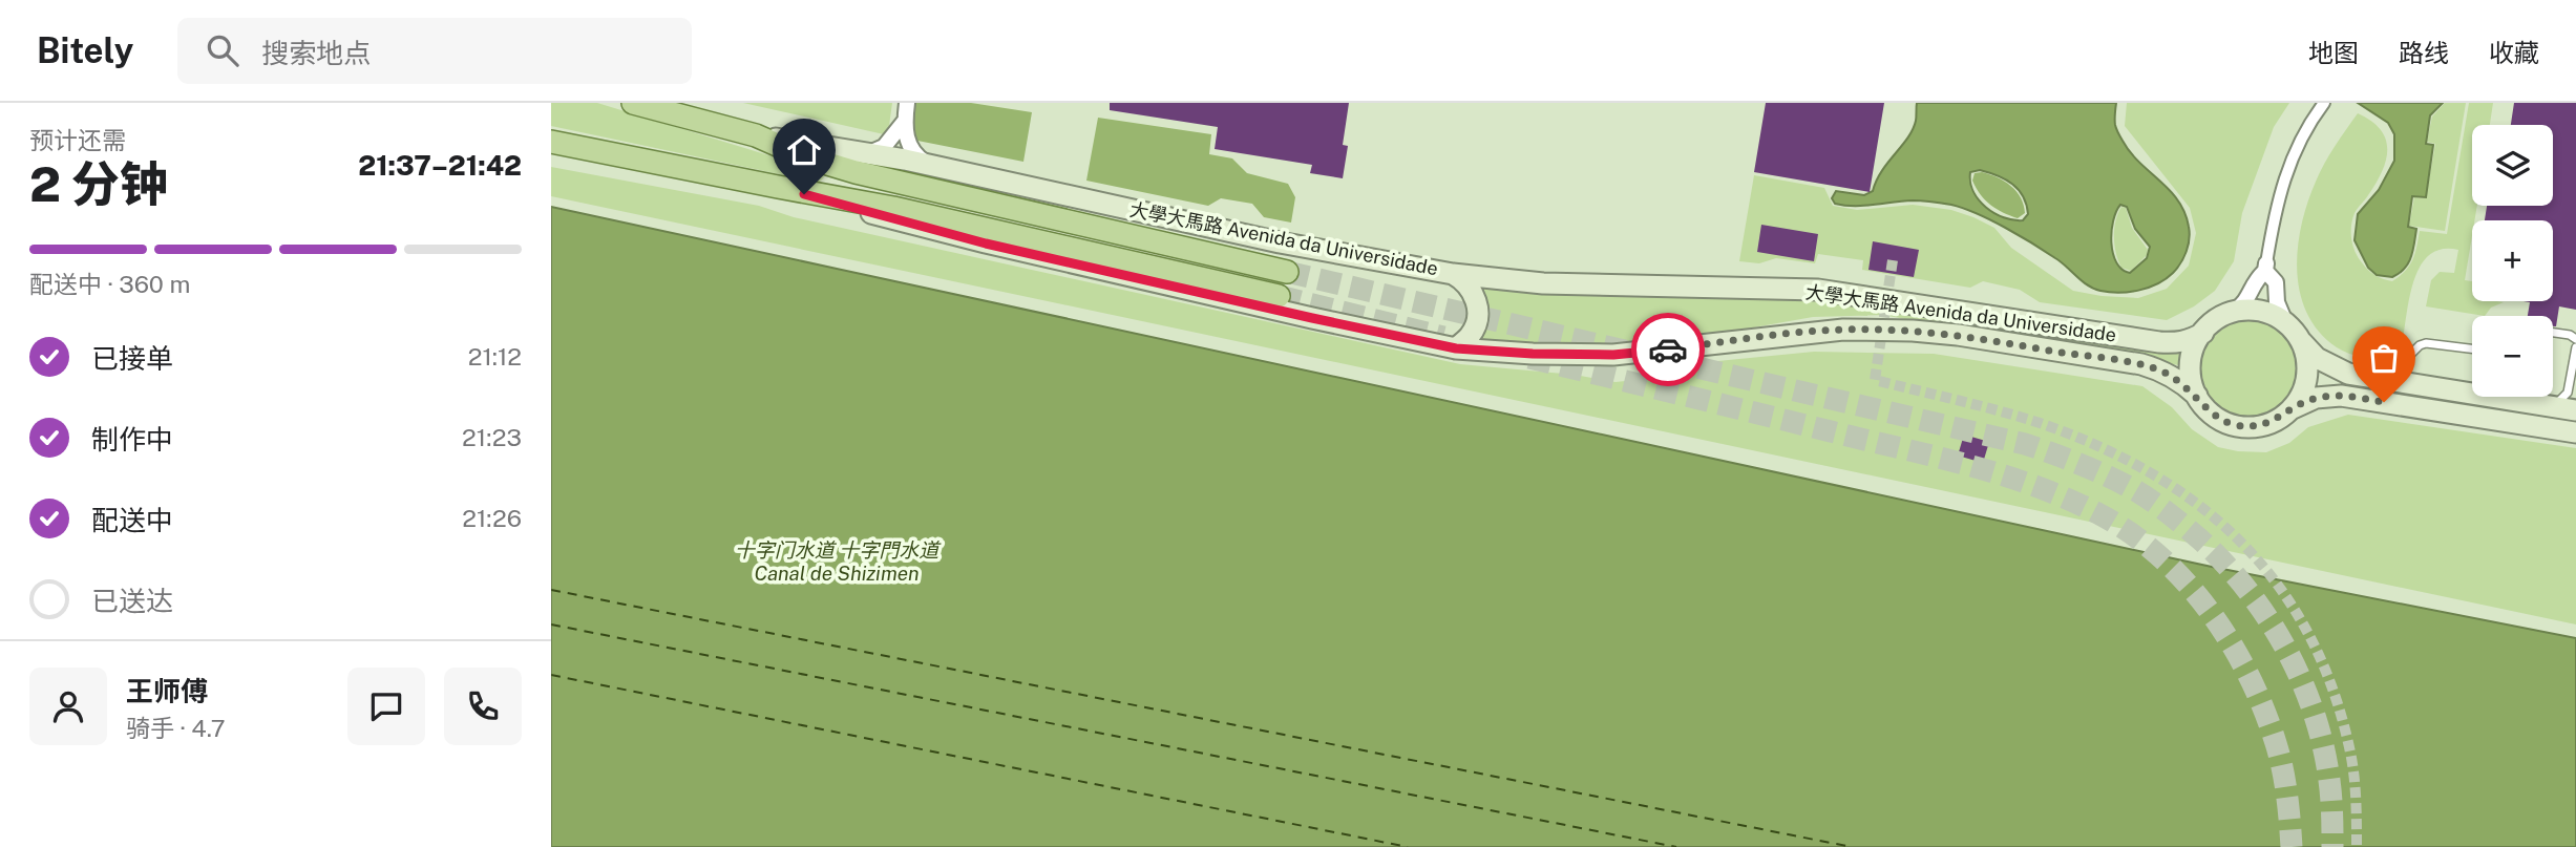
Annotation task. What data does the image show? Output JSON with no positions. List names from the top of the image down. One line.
{"streets":{"main road":["大學大馬路 Avenida da Universidade"]},"water":["十字门水道 十字門水道 Canal de Shizimen"],"page":{"header":"Bitely","search":"搜索地点","nav":["地图","路线","收藏"],"heading":["2 分钟","预计还需","21:37–21:42"],"panel":["王师傅","骑手 · 4.7"],"map_buttons":["+","−"],"bar":"配送中 · 360 m","list":[["已接单","21:12"],["制作中","21:23"],["配送中","21:26"],"已送达"]}}
